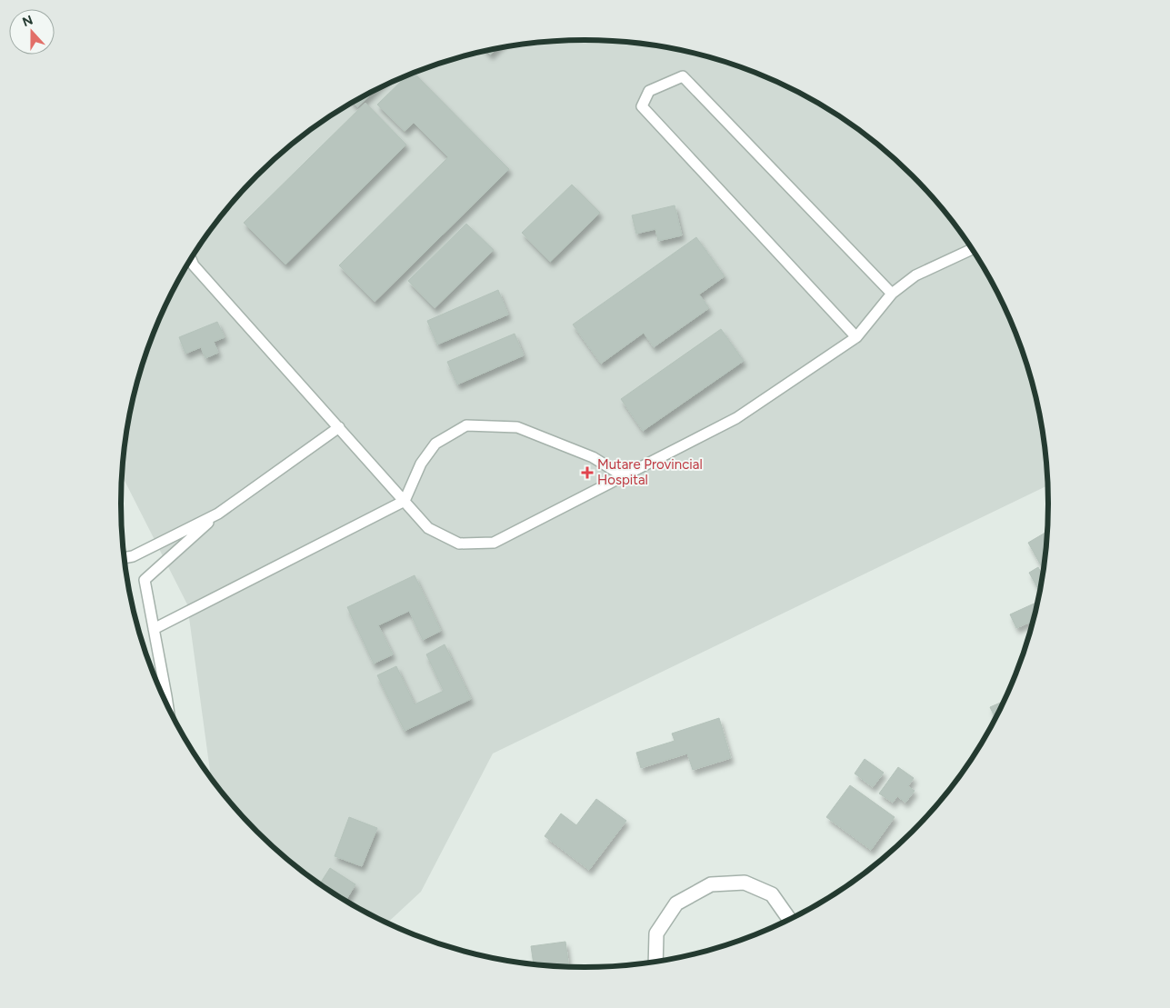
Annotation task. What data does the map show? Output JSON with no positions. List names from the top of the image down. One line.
{"places":{"health":["Mutare Provincial Hospital"]},"north":"top"}
